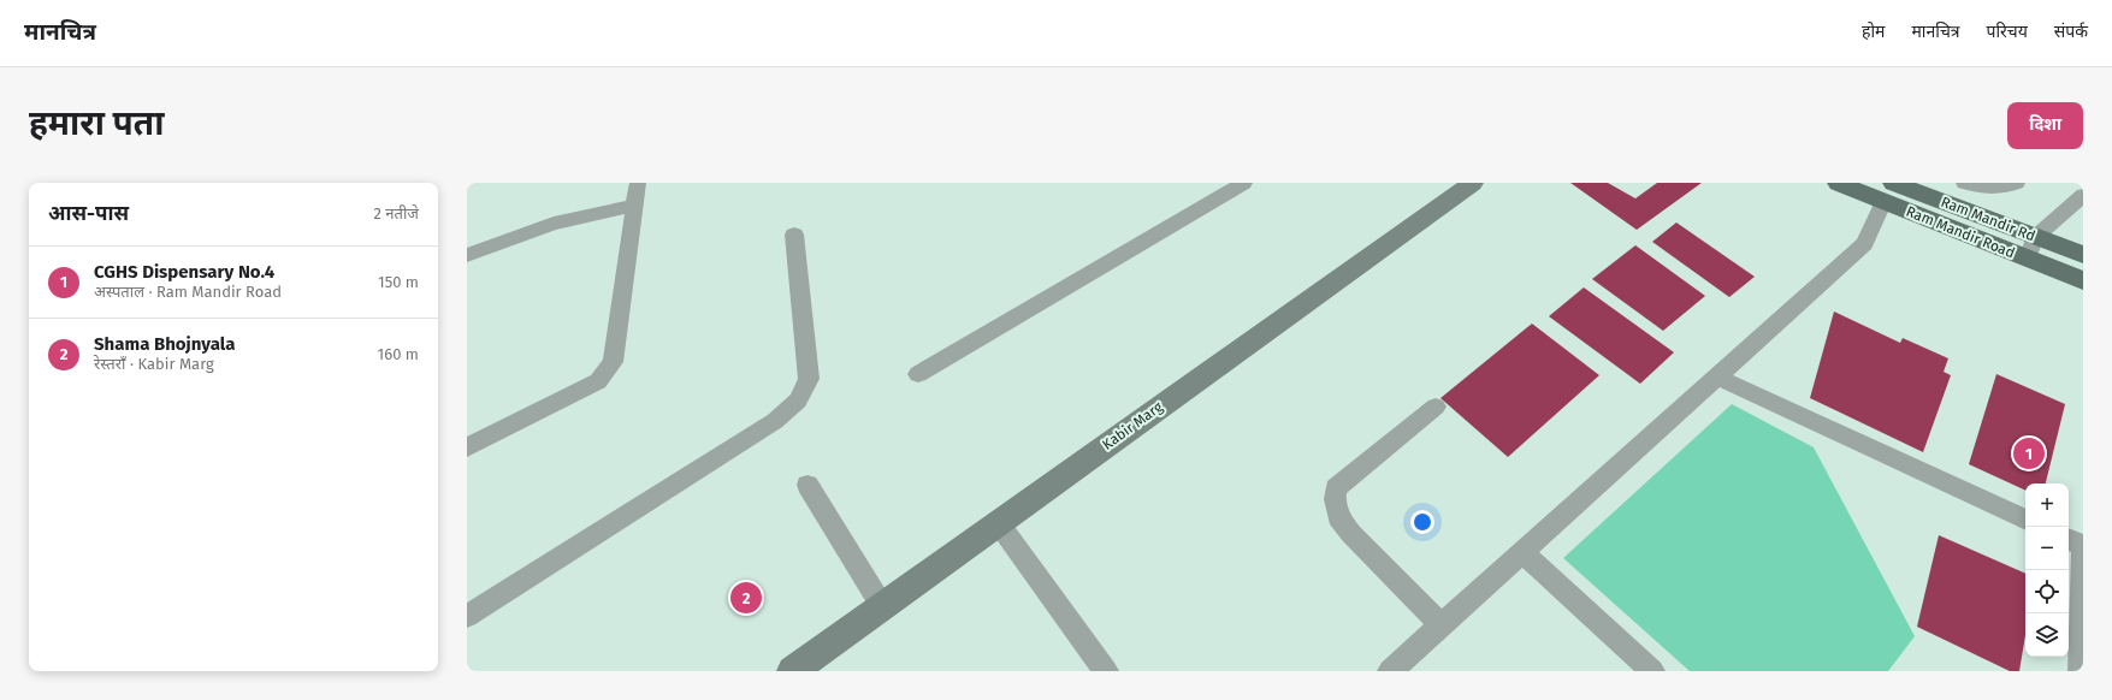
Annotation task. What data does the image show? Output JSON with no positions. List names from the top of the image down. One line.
{"streets":{"main road":["Ram Mandir Rd","Ram Mandir Road"],"street":["Kabir Marg"]},"crossings":[["Ram Mandir Rd","Ram Mandir Road"]],"page":{"header":"मानचित्र","nav":["होम","मानचित्र","परिचय","संपर्क"],"buttons":"दिशा","title":"हमारा पता","heading":["आस-पास","2 नतीजे"],"list":[{"mark":"1","name":"CGHS Dispensary No.4","note":"अस्पताल · Ram Mandir Road","value":"150 m"},{"mark":"2","name":"Shama Bhojnyala","note":"रेस्तराँ · Kabir Marg","value":"160 m"}],"pins":["1","2"],"map_buttons":["+","−"]}}
